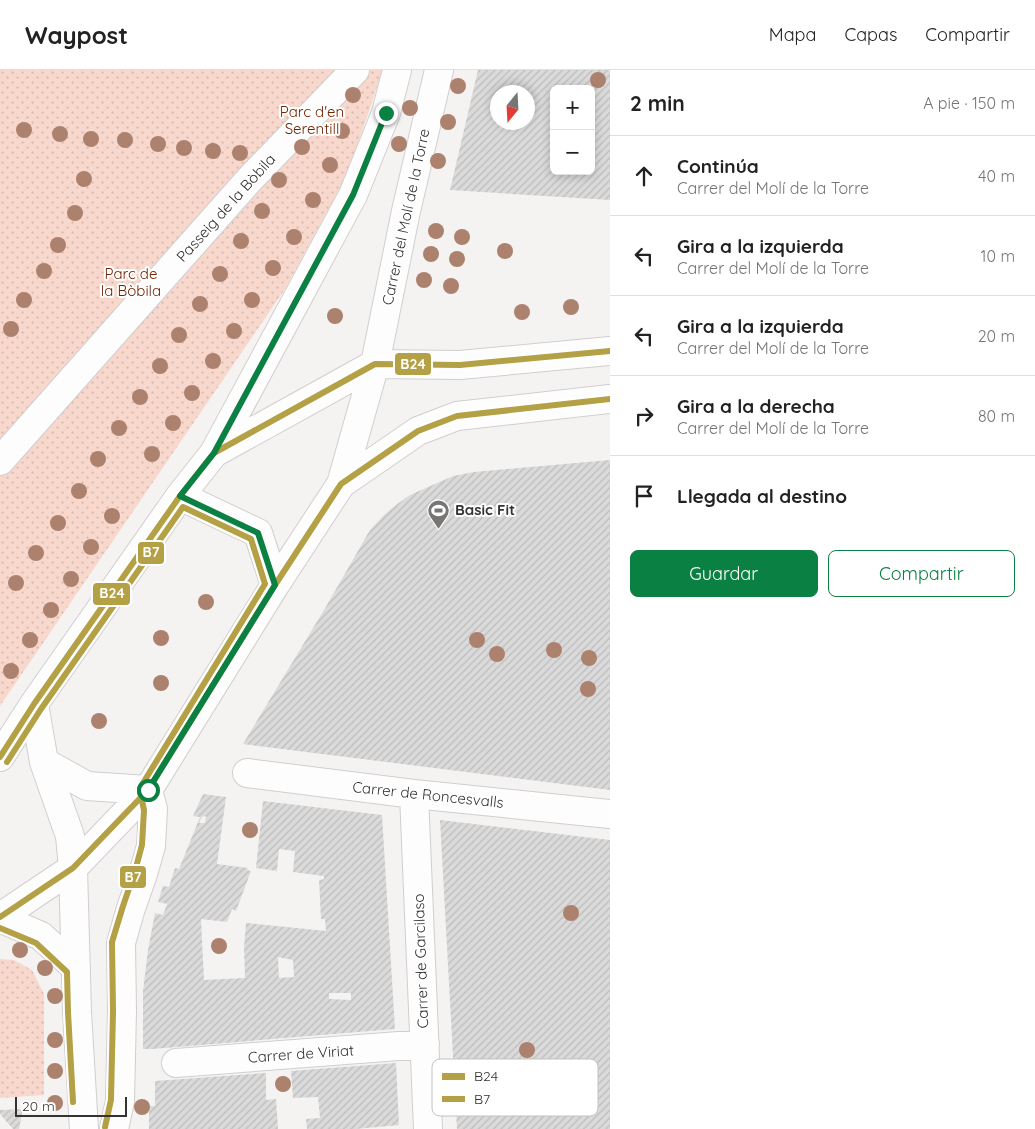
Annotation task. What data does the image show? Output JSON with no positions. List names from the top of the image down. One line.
{"streets":{"street":["Passeig de la Bòbila","Carrer del Molí de la Torre","Carrer de Roncesvalls","Carrer de Garcilaso","Carrer de Viriat"]},"crossings":[["Carrer de Roncesvalls","Carrer de Garcilaso"],["Carrer de Garcilaso","Carrer de Viriat"]],"parks":["Parc d'en Serentill","Parc de la Bòbila"],"places":{"sports":["Basic Fit"]},"lines":["transit line B24","transit line B7"],"legend":["B24","B7"],"scale_bar":"20 m","north":"bottom","page":{"header":"Waypost","nav":["Mapa","Capas","Compartir"],"heading":["2 min","A pie · 150 m"],"map_buttons":["+","−"],"list":[["Continúa","Carrer del Molí de la Torre","40 m"],["Gira a la izquierda","Carrer del Molí de la Torre","10 m"],["Gira a la izquierda","Carrer del Molí de la Torre","20 m"],["Gira a la derecha","Carrer del Molí de la Torre","80 m"],"Llegada al destino"],"buttons":["Guardar","Compartir"],"scale":"20 m"}}
